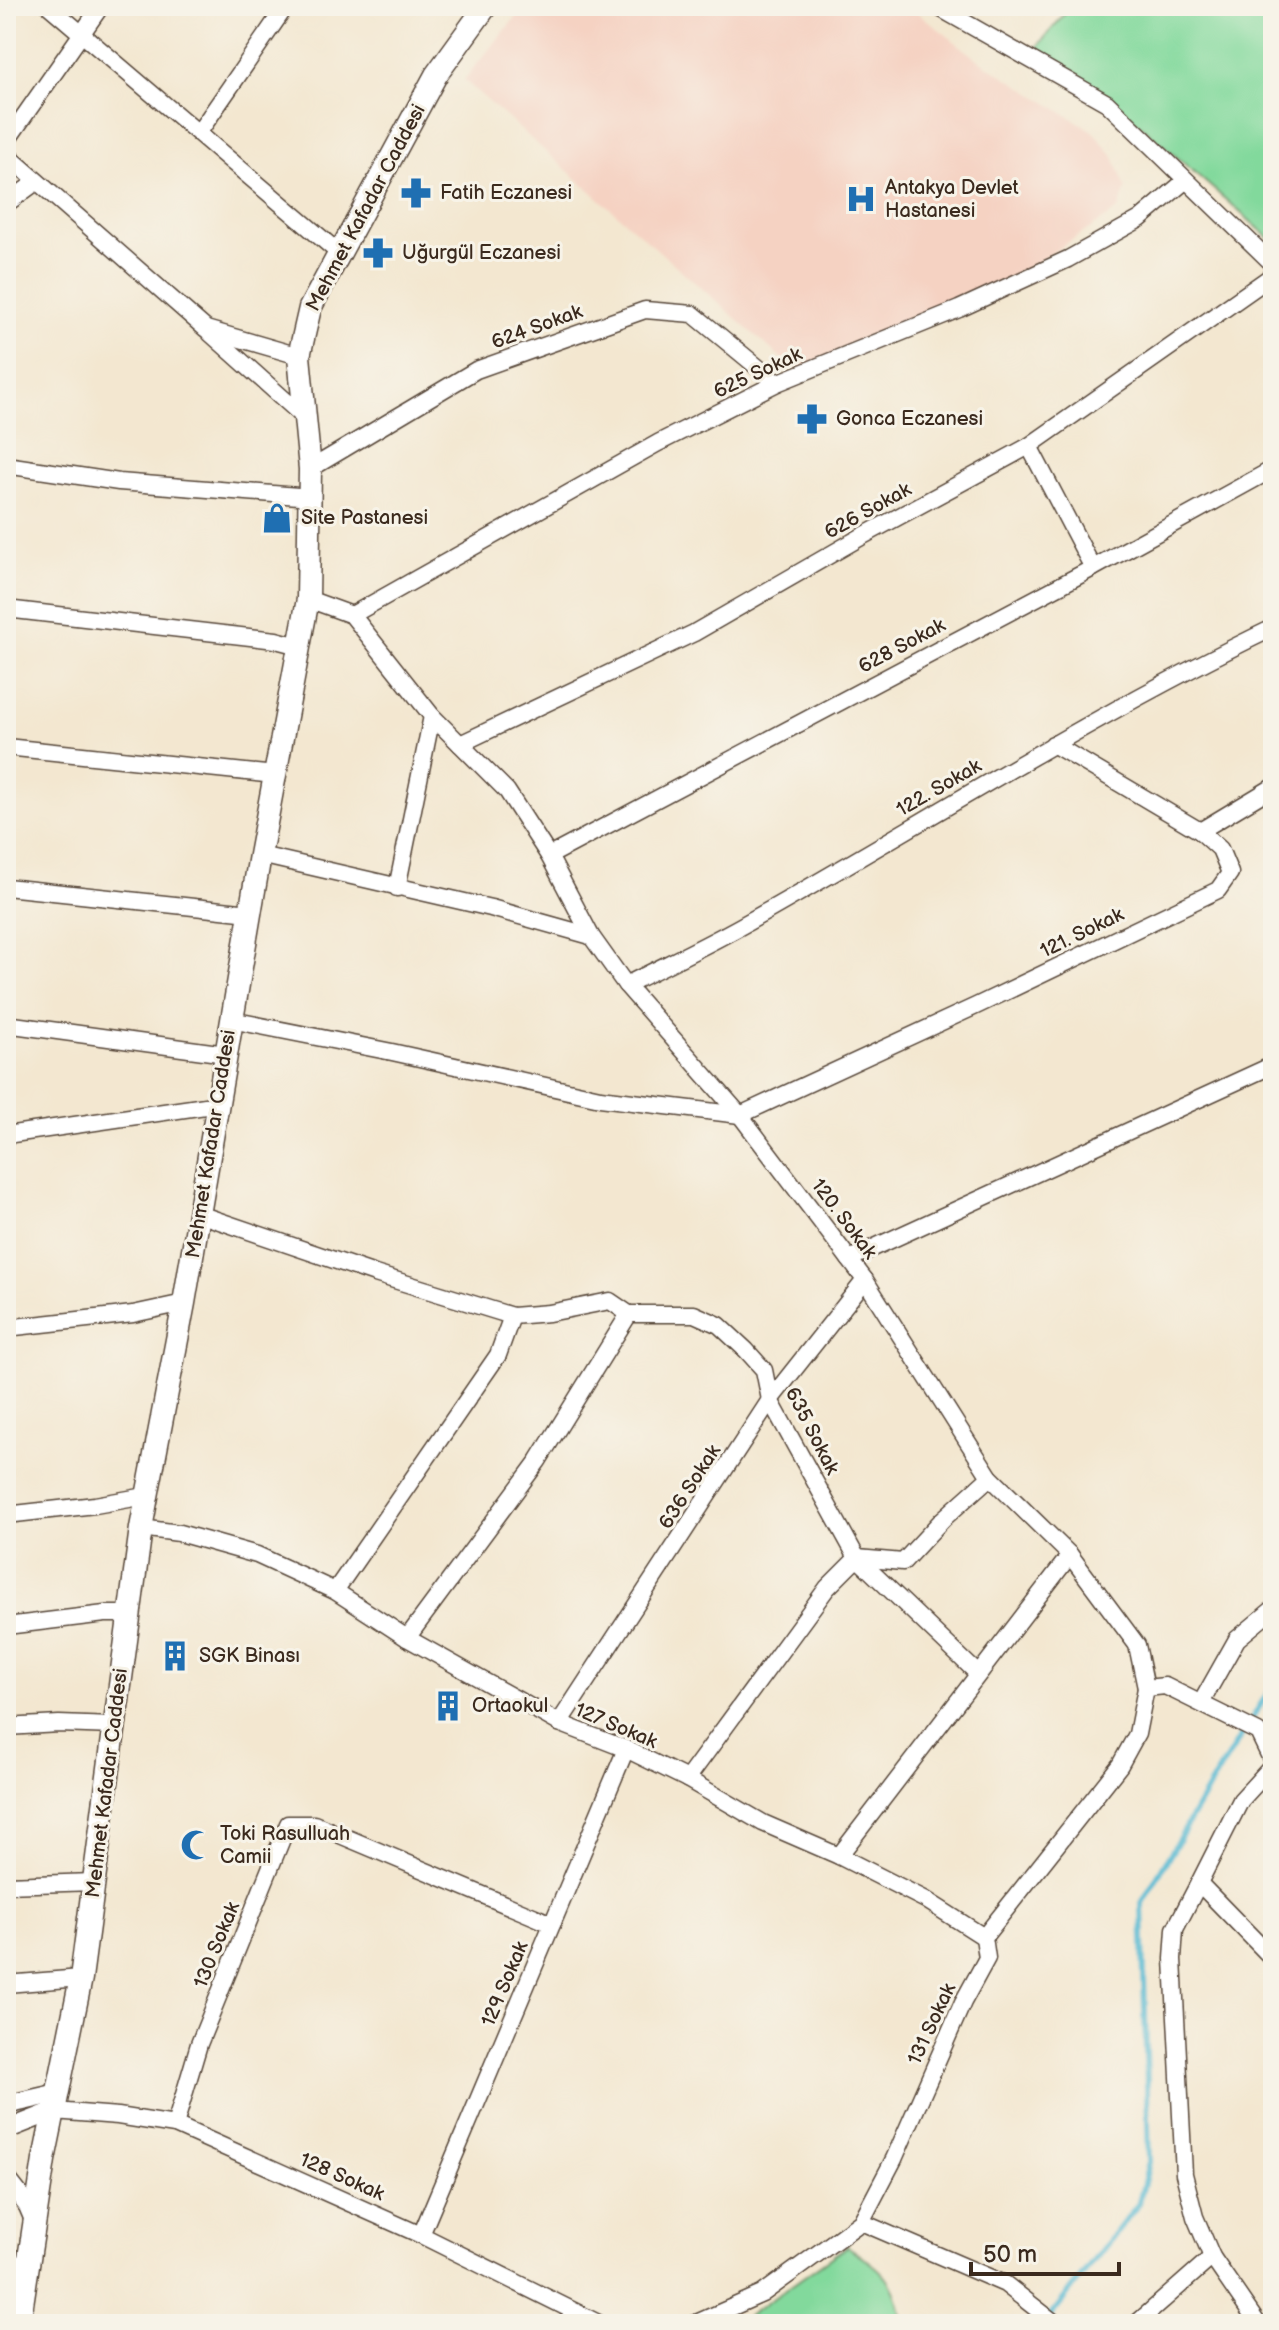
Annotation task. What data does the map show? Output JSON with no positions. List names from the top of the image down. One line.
{"streets":{"main road":["Mehmet Kafadar Caddesi"],"street":["624 Sokak","625 Sokak","626 Sokak","628 Sokak","122. Sokak","121. Sokak","120. Sokak","635 Sokak","636 Sokak","127 Sokak","130 Sokak","129 Sokak","131 Sokak","128 Sokak"]},"crossings":[["Mehmet Kafadar Caddesi","624 Sokak"],["Mehmet Kafadar Caddesi","635 Sokak"],["Mehmet Kafadar Caddesi","127 Sokak"],["Mehmet Kafadar Caddesi","128 Sokak"],["624 Sokak","625 Sokak"],["625 Sokak","120. Sokak"],["626 Sokak","120. Sokak"],["628 Sokak","120. Sokak"],["122. Sokak","121. Sokak"],["122. Sokak","120. Sokak"],["121. Sokak","120. Sokak"],["120. Sokak","636 Sokak"],["120. Sokak","131 Sokak"],["635 Sokak","636 Sokak"],["636 Sokak","127 Sokak"],["127 Sokak","129 Sokak"],["127 Sokak","131 Sokak"],["130 Sokak","129 Sokak"],["130 Sokak","128 Sokak"],["129 Sokak","128 Sokak"]],"places":{"pharmacy":["Fatih Eczanesi","Uğurgül Eczanesi","Gonca Eczanesi"],"hospital":["Antakya Devlet Hastanesi"],"shop":["Site Pastanesi"],"building":["SGK Binası","Ortaokul"],"mosque":["Toki Rasulluah Camii"]},"scale_bar":"50 m"}
